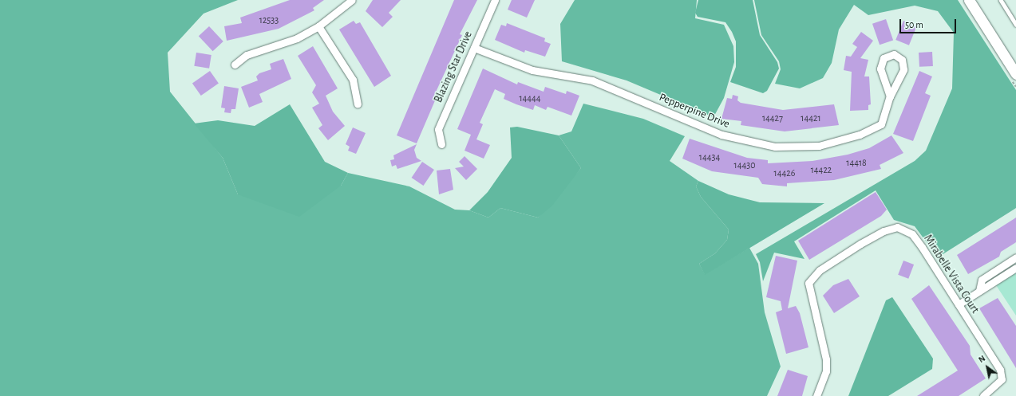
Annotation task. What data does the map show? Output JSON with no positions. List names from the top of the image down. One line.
{"streets":{"street":["Blazing Star Drive","Pepperpine Drive","Mirabelle Vista Court"]},"crossings":[["Blazing Star Drive","Pepperpine Drive"]],"house_numbers":["12533","14444","14427","14421","14434","14418","14430","14422","14426"],"scale_bar":"50 m","north":"top left"}
